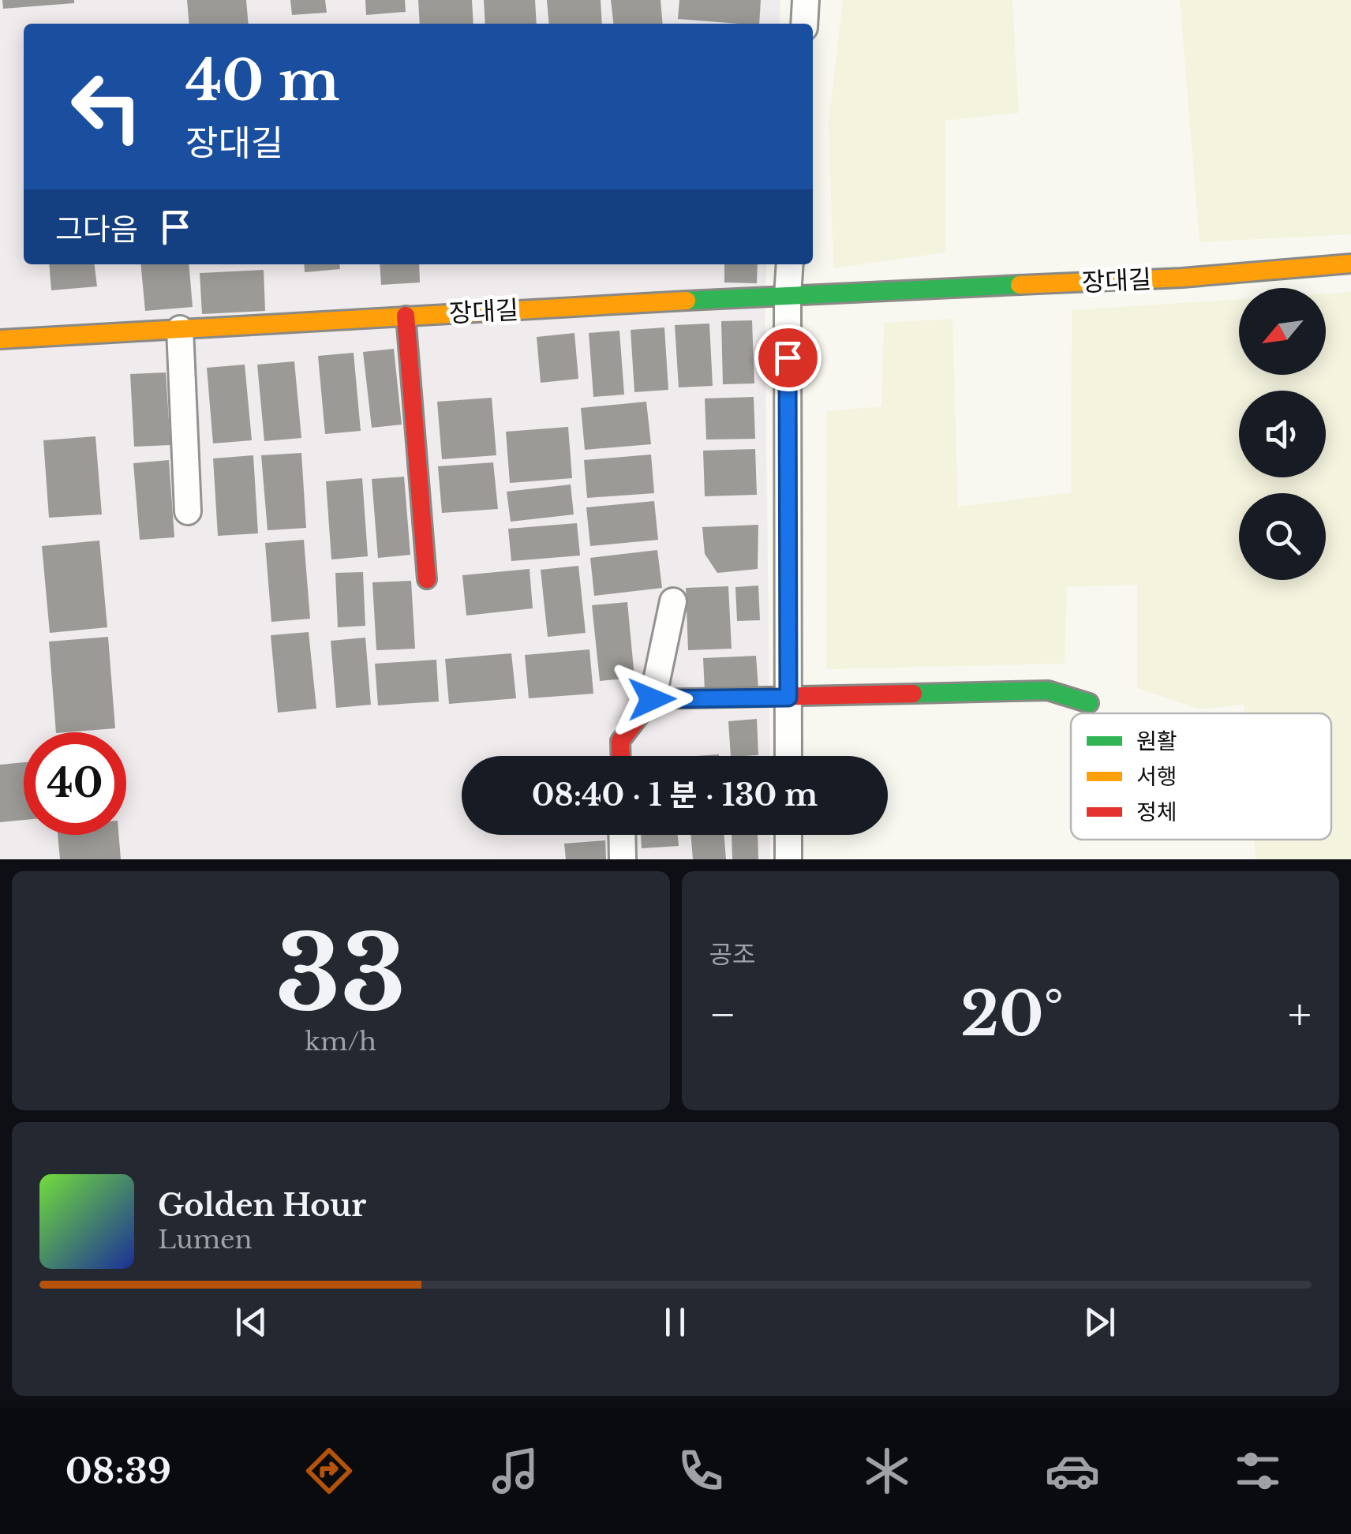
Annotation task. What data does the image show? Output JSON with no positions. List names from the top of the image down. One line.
{"streets":{"street":["장대길"]},"legend":["원활","서행","정체"],"north":"bottom left","page":{"turn":["40 m","장대길"],"then":"그다음","limit":"40","trip":"08:40 · 1 분 · 130 m","tile":[["33","km/h"],"공조"],"heat":["−","20°","+"],"song":["Golden Hour","Lumen"],"tabs":"08:39"}}
